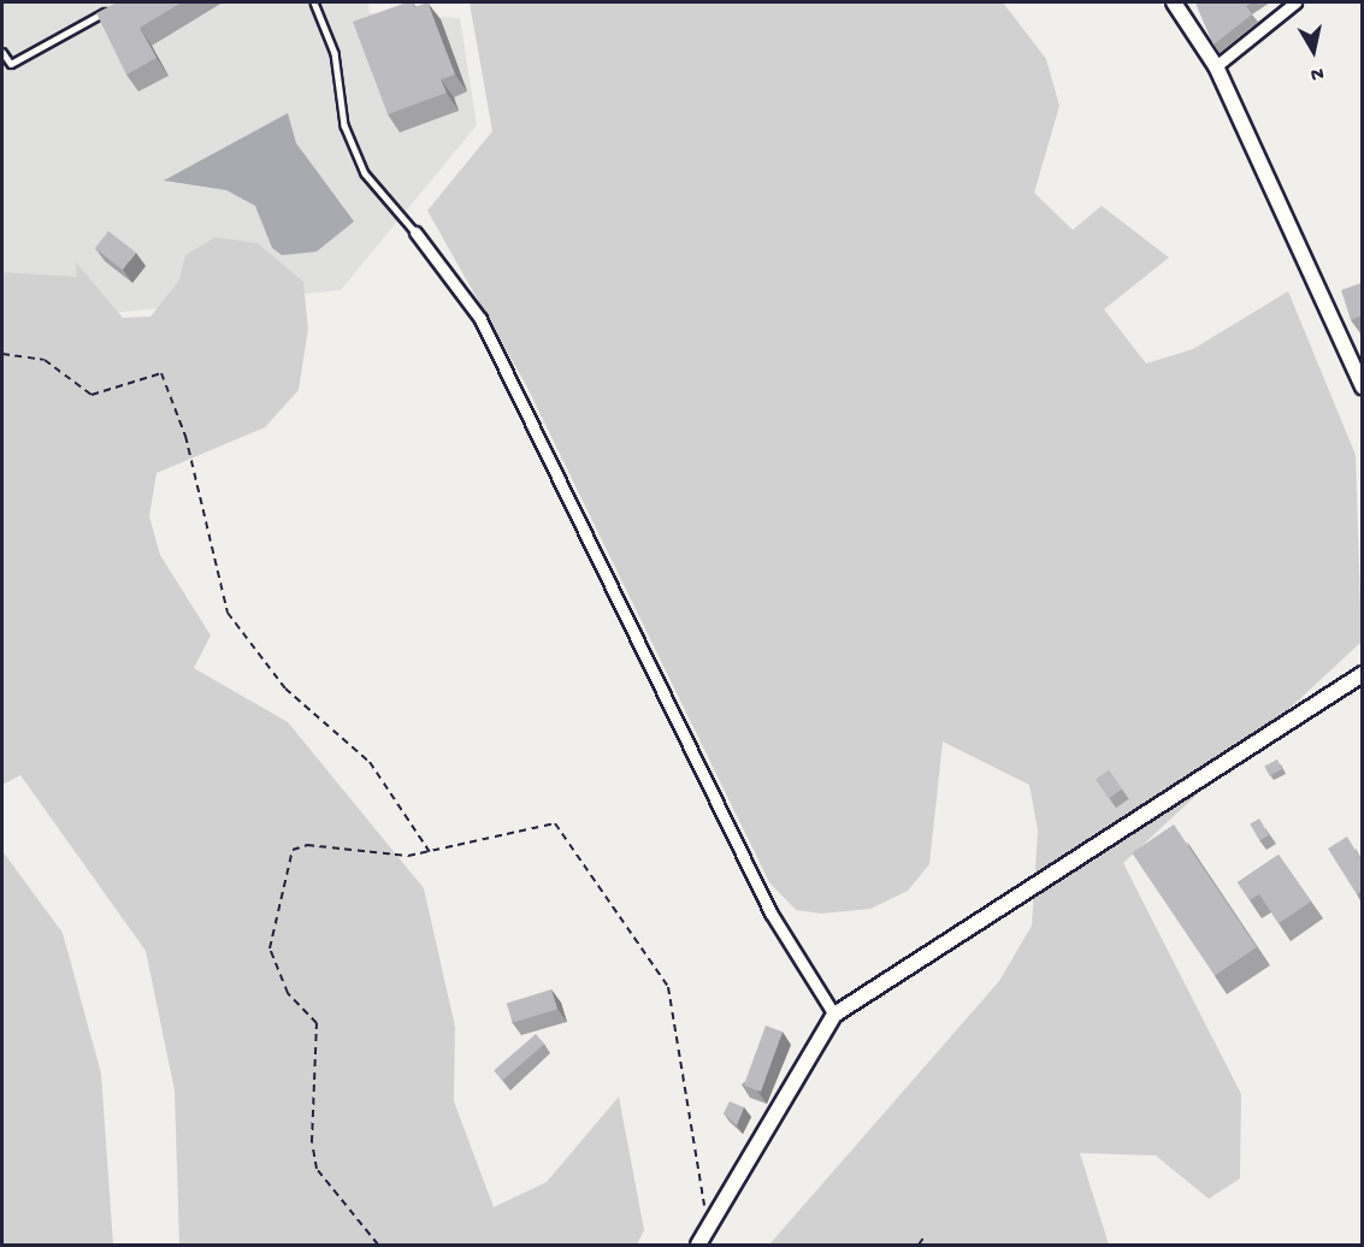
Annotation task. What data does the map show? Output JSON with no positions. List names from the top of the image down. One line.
{"north":"bottom"}
